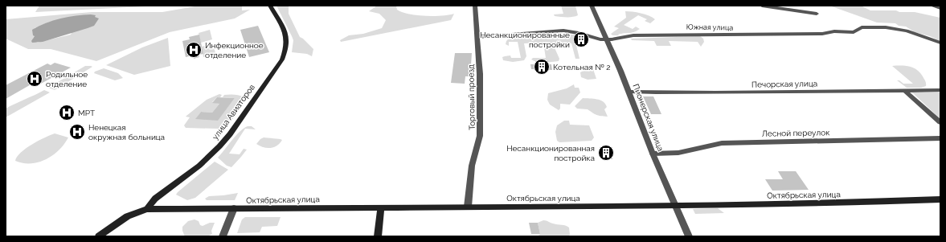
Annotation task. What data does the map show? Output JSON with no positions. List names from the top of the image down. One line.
{"streets":{"main road":["улица Авиаторов","Октябрьская улица"],"street":["Южная улица","Печорская улица","Торговый проезд","Пионерская улица","Лесной переулок"]},"crossings":[["Южная улица","Торговый проезд"],["Южная улица","Пионерская улица"],["Печорская улица","Пионерская улица"],["Торговый проезд","Октябрьская улица"],["улица Авиаторов","Октябрьская улица"],["Пионерская улица","Лесной переулок"],["Пионерская улица","Октябрьская улица"]],"places":{"building":["Несанкционированные постройки","Котельная № 2","Несанкционированная постройка"],"hospital":["Инфекционное отделение","Родильное отделение","МРТ","Ненецкая окружная больница"]}}
